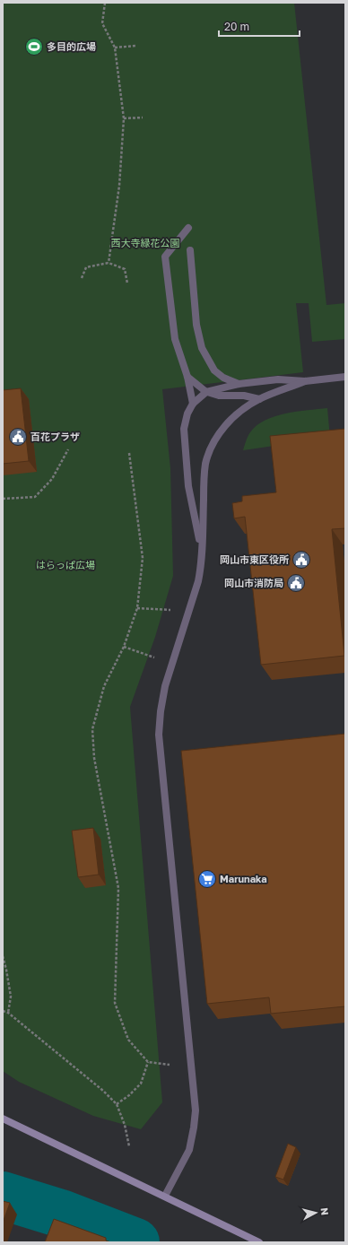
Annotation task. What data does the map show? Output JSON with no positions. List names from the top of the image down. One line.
{"parks":["西大寺緑花公園","はらっぱ広場"],"places":{"sports":["多目的広場"],"public building":["百花プラザ","岡山市東区役所","岡山市消防局"],"supermarket":["Marunaka"]},"scale_bar":"20 m","north":"right"}
